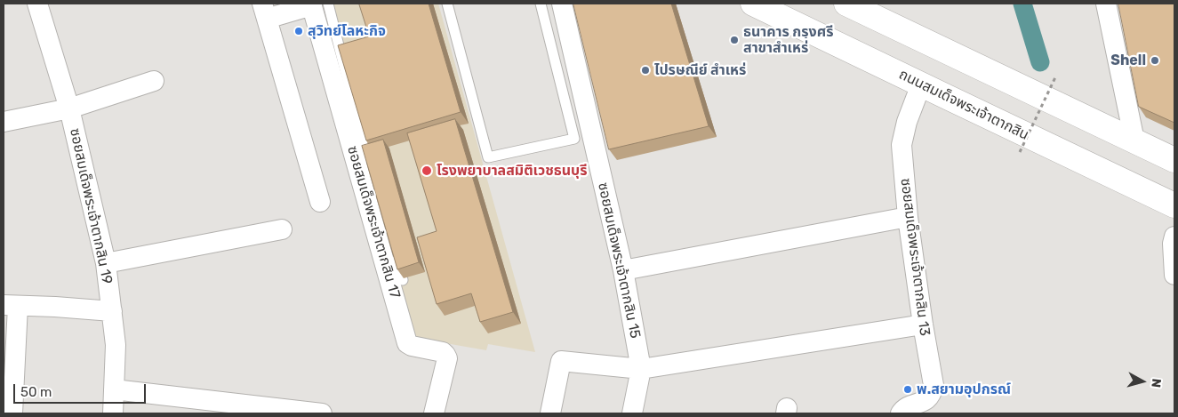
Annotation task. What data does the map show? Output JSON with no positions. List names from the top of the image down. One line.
{"streets":{"main road":["ถนนสมเด็จพระเจ้าตากสิน"],"street":["ซอยสมเด็จพระเจ้าตากสิน 19","ซอยสมเด็จพระเจ้าตากสิน 17","ซอยสมเด็จพระเจ้าตากสิน 13","ซอยสมเด็จพระเจ้าตากสิน 15"]},"crossings":[["ถนนสมเด็จพระเจ้าตากสิน","ซอยสมเด็จพระเจ้าตากสิน 13"]],"places":["สุวิทย์โลหะกิจ","ธนาคาร กรุงศรี สาขาสำเหร่","Shell","ไปรษณีย์ สำเหร่","โรงพยาบาลสมิติเวชธนบุรี","พ.สยามอุปกรณ์"],"scale_bar":"50 m","north":"right"}
